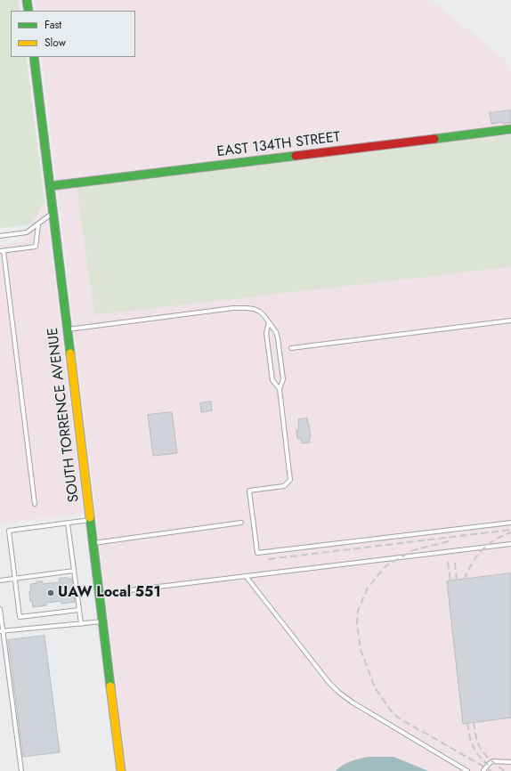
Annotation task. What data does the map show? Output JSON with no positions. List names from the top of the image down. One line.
{"streets":{"main road":["EAST 134TH STREET","SOUTH TORRENCE AVENUE"]},"crossings":[["EAST 134TH STREET","SOUTH TORRENCE AVENUE"]],"places":["UAW Local 551"],"legend":["Fast","Slow"]}
